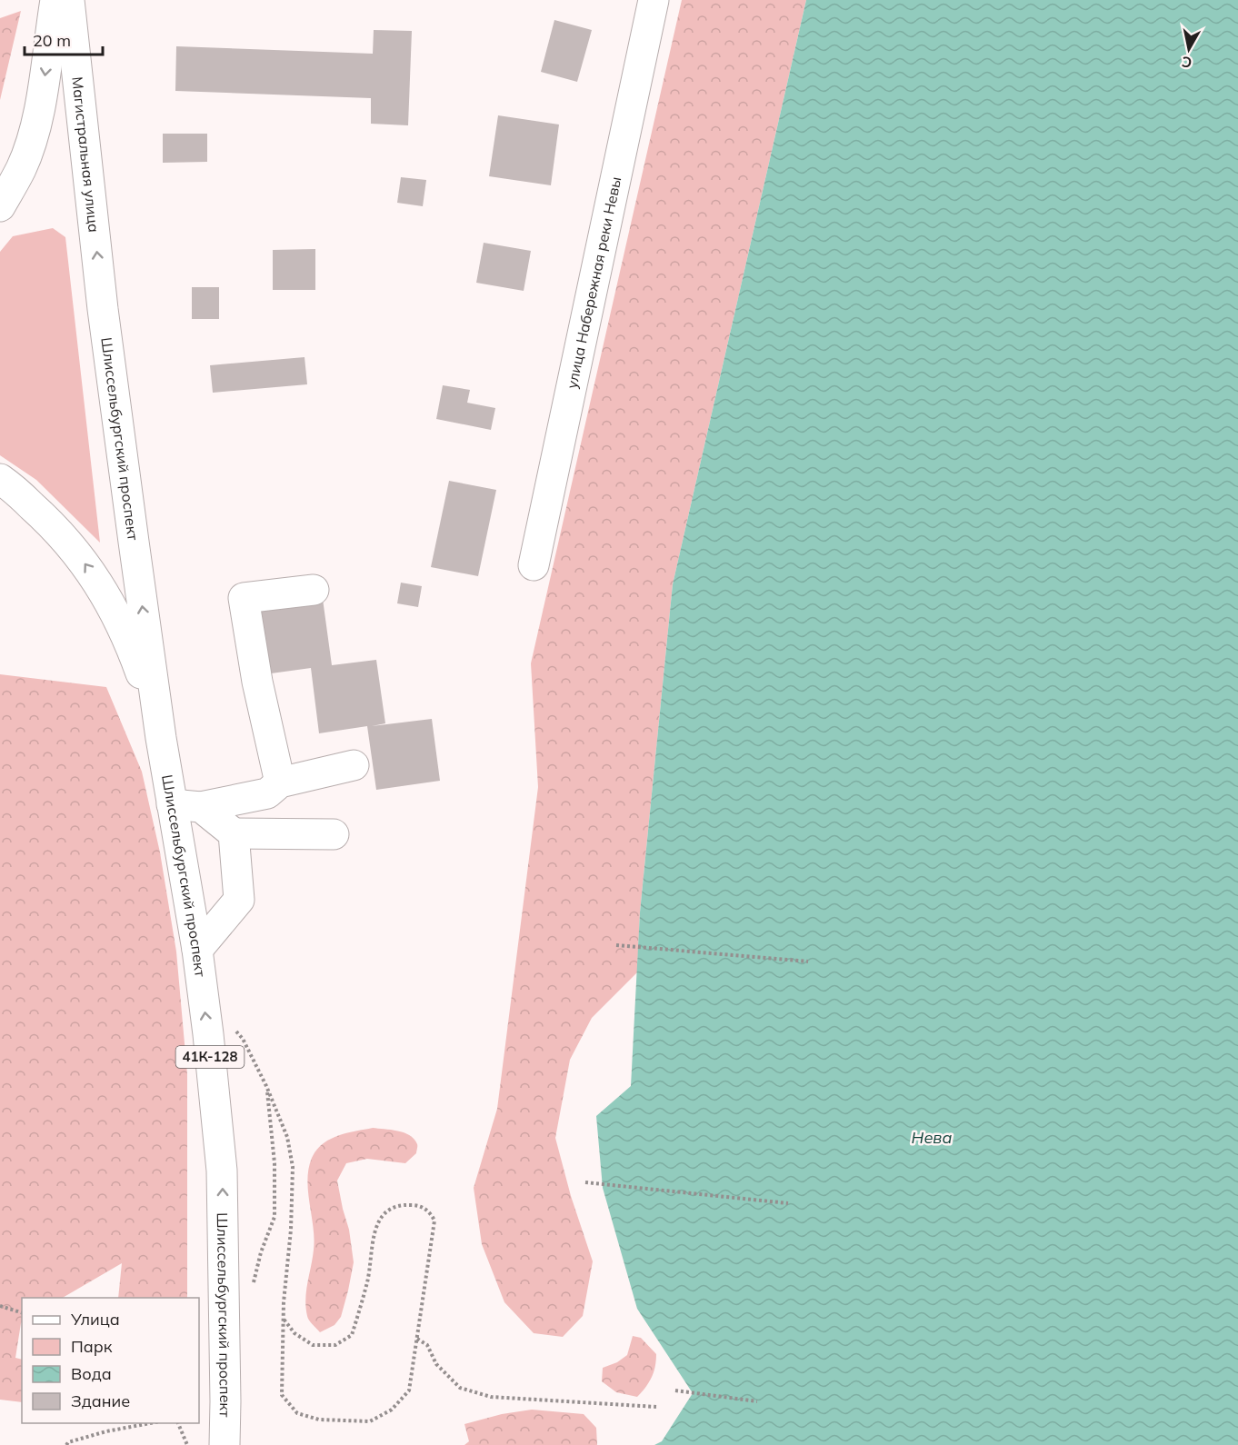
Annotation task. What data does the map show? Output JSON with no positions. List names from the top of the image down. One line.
{"streets":{"main road":["Магистральная улица","улица Набережная реки Невы","Шлиссельбургский проспект","41К-128"]},"crossings":[["Магистральная улица","Шлиссельбургский проспект"]],"one_way":["Шлиссельбургский проспект"],"water":["Нева"],"legend":["Улица","Парк","Вода","Здание"],"scale_bar":"20 m","north":"bottom"}
